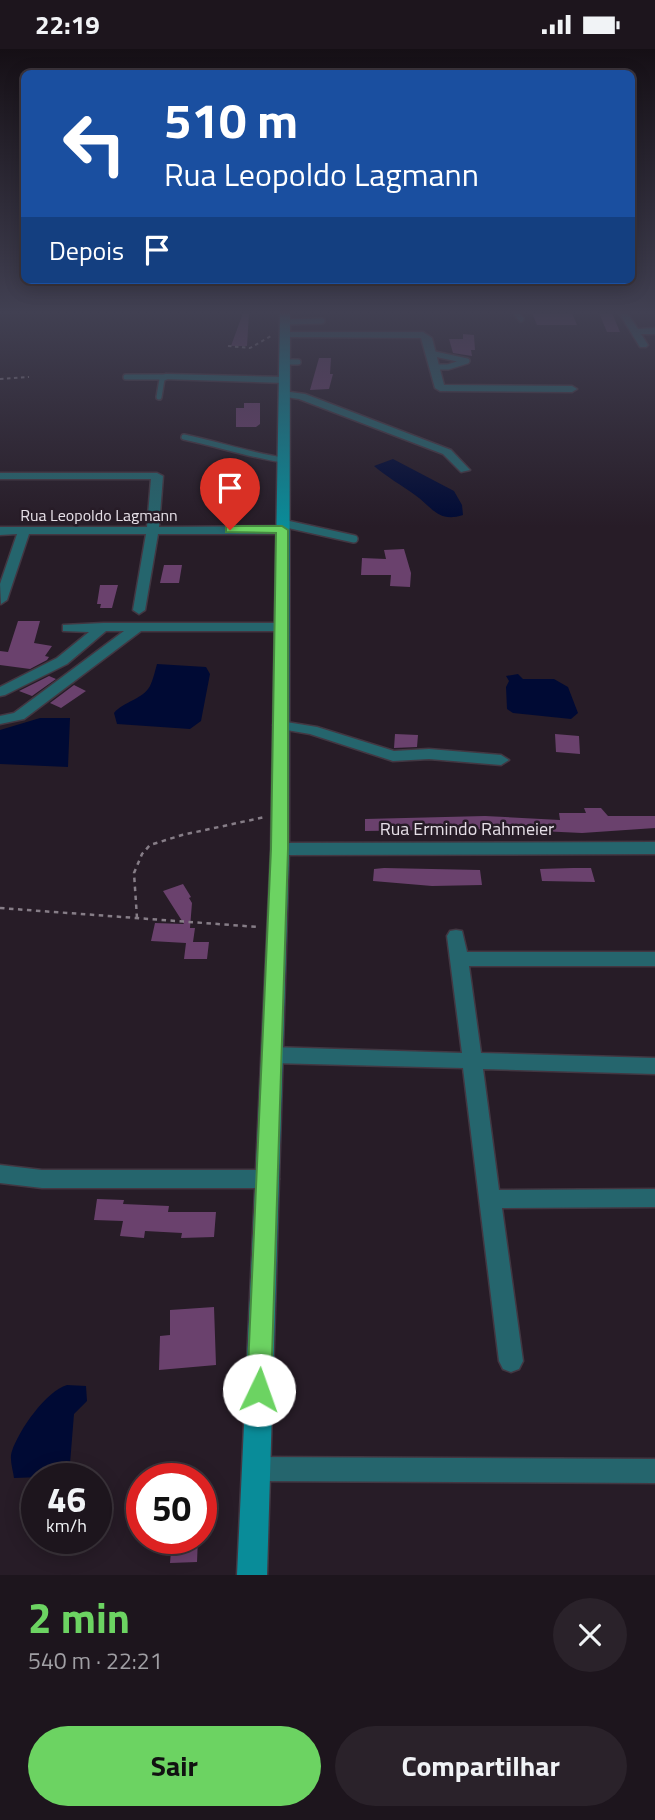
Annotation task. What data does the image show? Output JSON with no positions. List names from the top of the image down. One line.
{"streets":{"street":["Rua Leopoldo Lagmann","Rua Ermindo Rahmeier"]},"page":{"status":"22:19","turn":["510 m","Rua Leopoldo Lagmann"],"then":"Depois","speed":"46 km/h","limit":"50","heading":["2 min","540 m · 22:21"],"buttons":["Sair","Compartilhar"]}}
